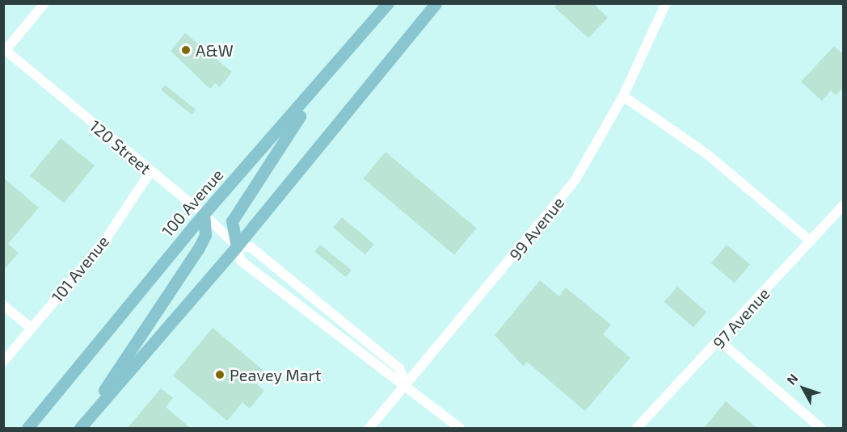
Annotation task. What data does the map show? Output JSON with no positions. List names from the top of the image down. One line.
{"streets":{"main road":["100 Avenue"],"street":["120 Street","99 Avenue","101 Avenue","97 Avenue"]},"crossings":[["120 Street","100 Avenue"],["120 Street","99 Avenue"],["120 Street","101 Avenue"]],"places":["A&W","Peavey Mart"],"north":"top left"}
